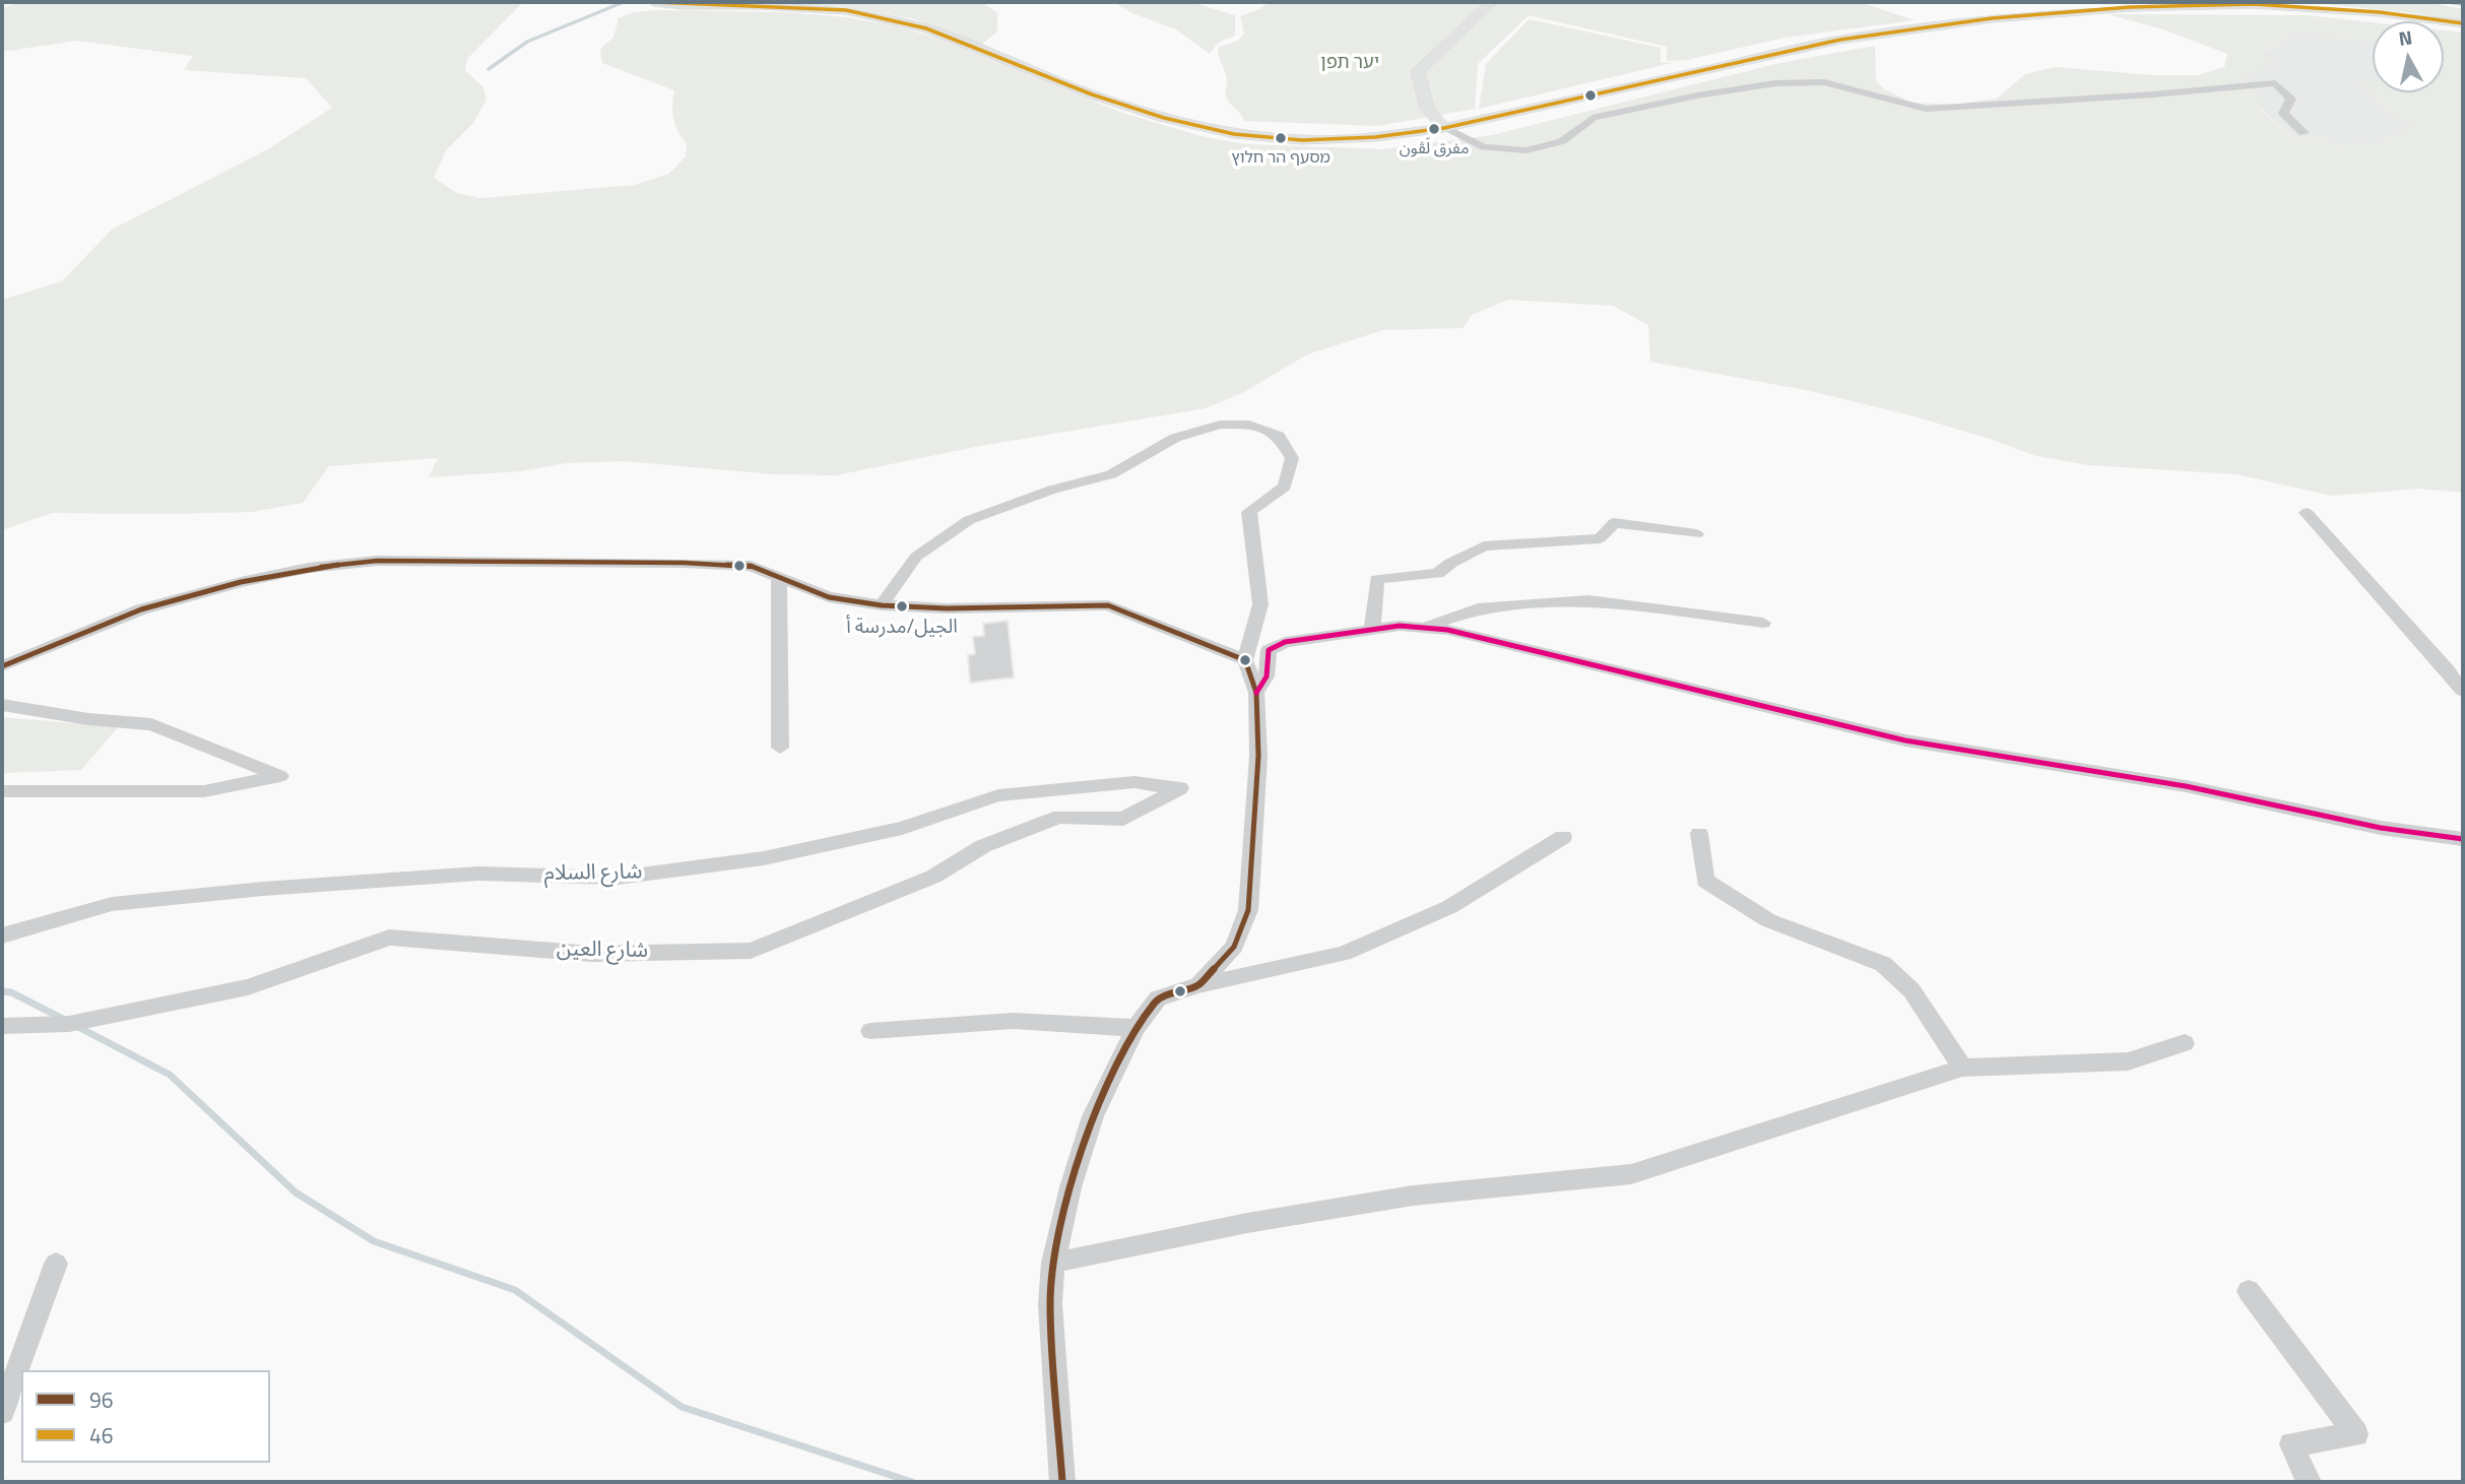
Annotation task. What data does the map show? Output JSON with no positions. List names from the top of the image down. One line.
{"streets":{"street":["شارع السلام","شارع العين"]},"crossings":[["شارع السلام","شارع العين"]],"parks":["יער תפן"],"places":["مفرق لَڤون","מסעף הר חלוץ","الجيل/مدرسة أ"],"lines":["transit line 46","transit line 96"],"legend":["96","46"],"north":"top"}
